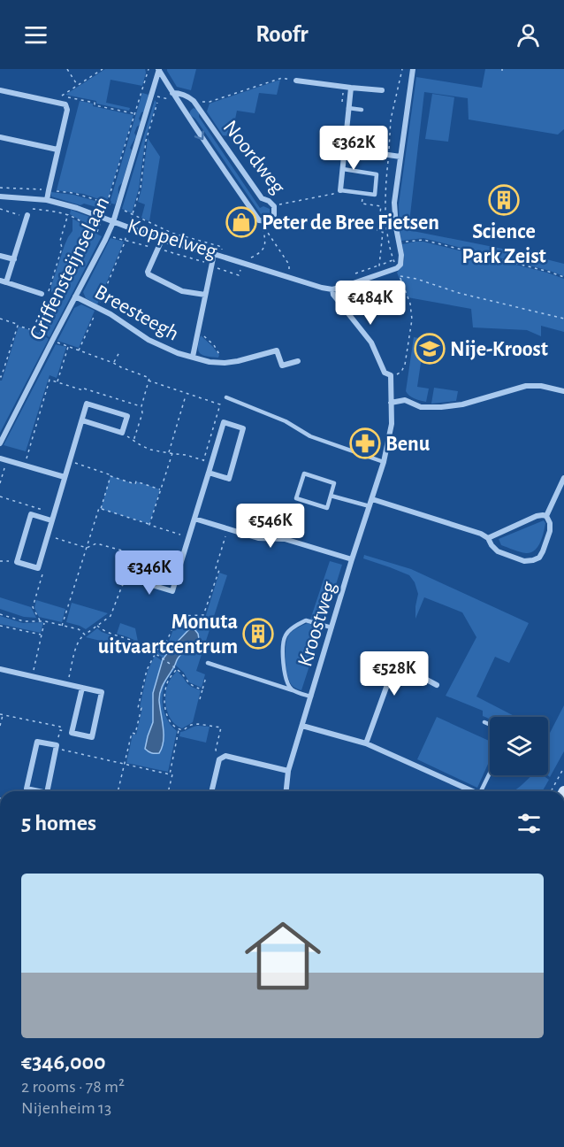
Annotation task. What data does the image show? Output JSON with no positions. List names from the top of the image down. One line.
{"streets":{"street":["Noordweg","Koppelweg","Griffensteijnselaan","Breesteegh","Kroostweg"]},"crossings":[["Noordweg","Griffensteijnselaan"],["Koppelweg","Griffensteijnselaan"],["Griffensteijnselaan","Breesteegh"]],"places":{"building":["Science Park Zeist","Monuta uitvaartcentrum"],"shop":["Peter de Bree Fietsen"],"school or university":["Nije-Kroost"],"pharmacy":["Benu"]},"page":{"header":"Roofr","price":["€362K","€484K","€546K","€346K","€528K"],"heading":"5 homes","list":[{"name":"€346,000","note":"2 rooms · 78 m² · Nijenheim 13"}]}}
